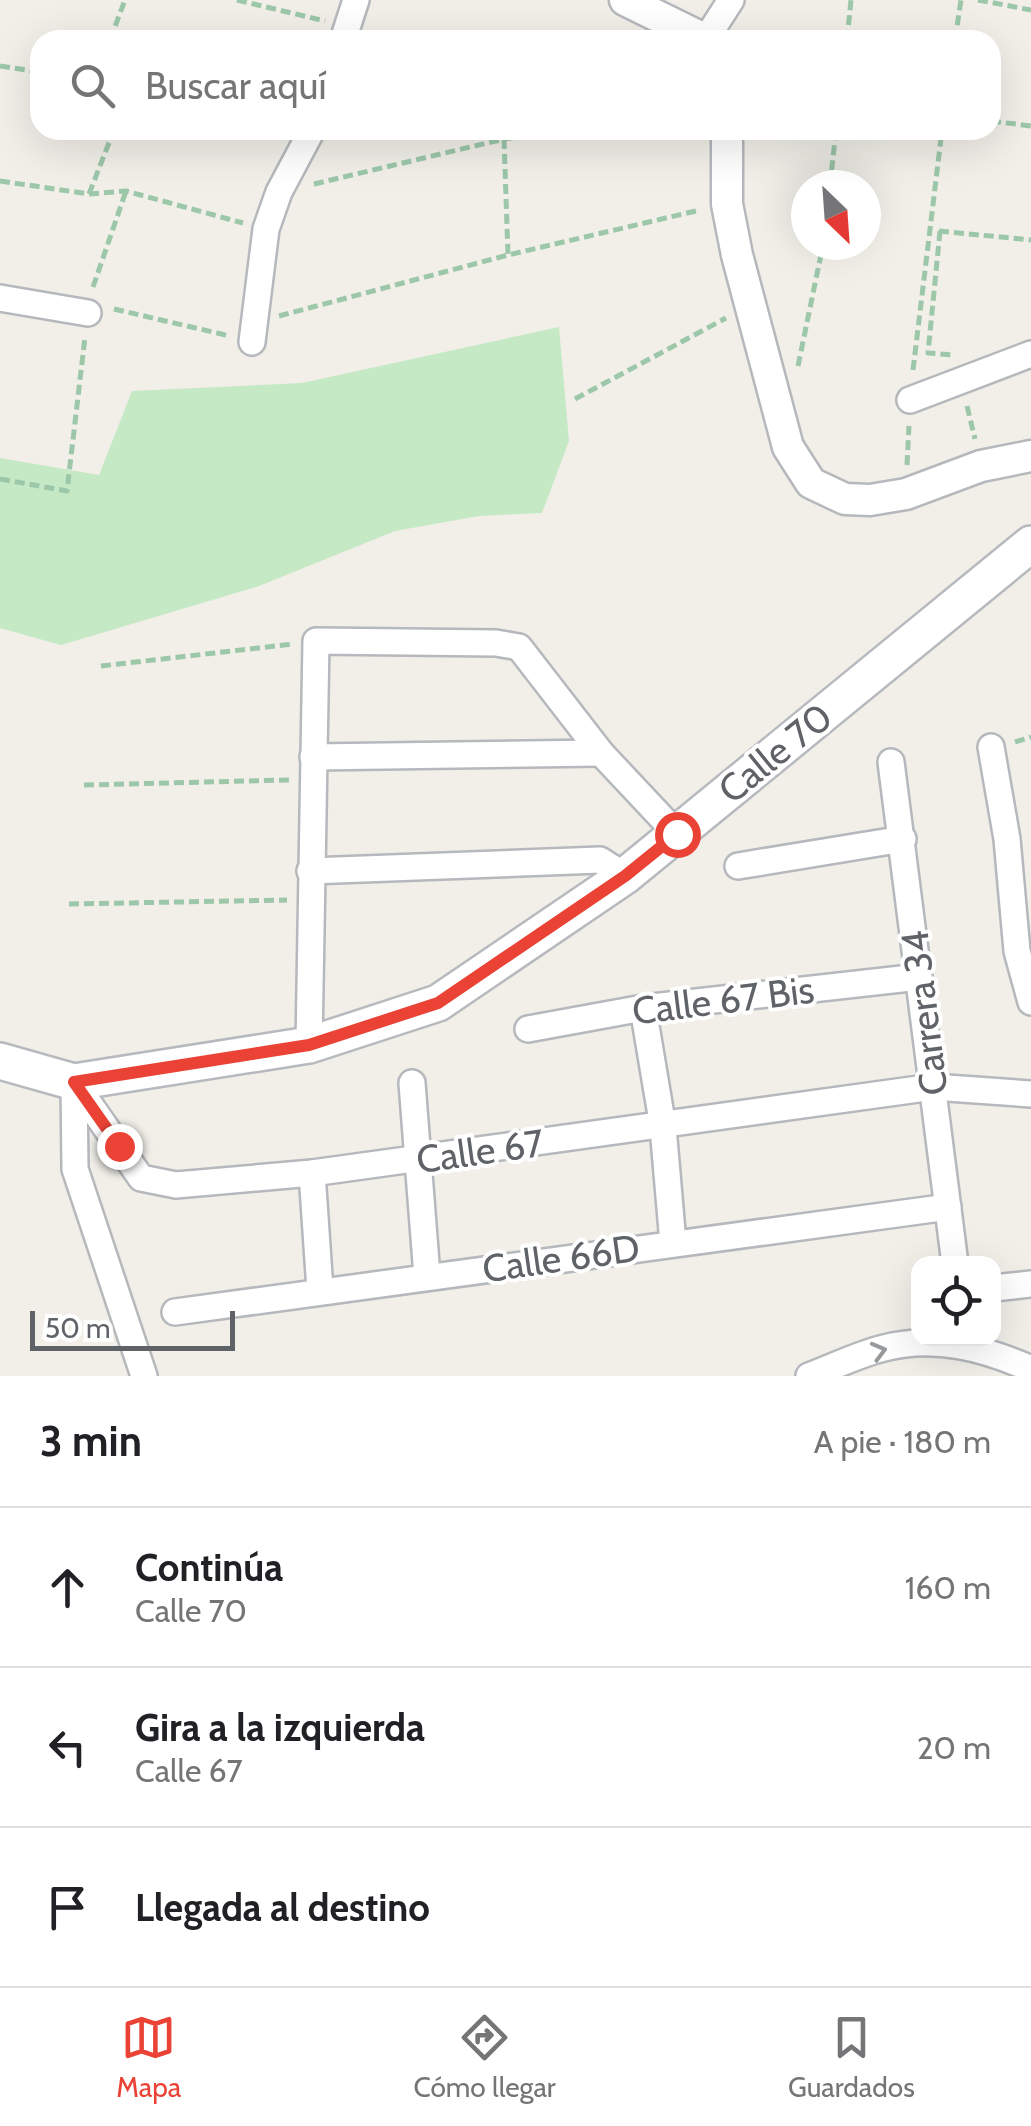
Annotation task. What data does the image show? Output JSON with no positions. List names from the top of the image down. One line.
{"streets":{"main road":["Calle 70"],"street":["Calle 67 Bis","Carrera 34","Calle 67","Calle 66D"]},"crossings":[["Calle 70","Calle 67"],["Calle 67 Bis","Carrera 34"],["Carrera 34","Calle 67"],["Carrera 34","Calle 66D"]],"scale_bar":"50 m","north":"bottom right","page":{"search":"Buscar aquí","scale":"50 m","heading":["3 min","A pie · 180 m"],"list":[["Continúa","Calle 70","160 m"],["Gira a la izquierda","Calle 67","20 m"],"Llegada al destino"],"nav":["Mapa","Cómo llegar","Guardados"]}}
